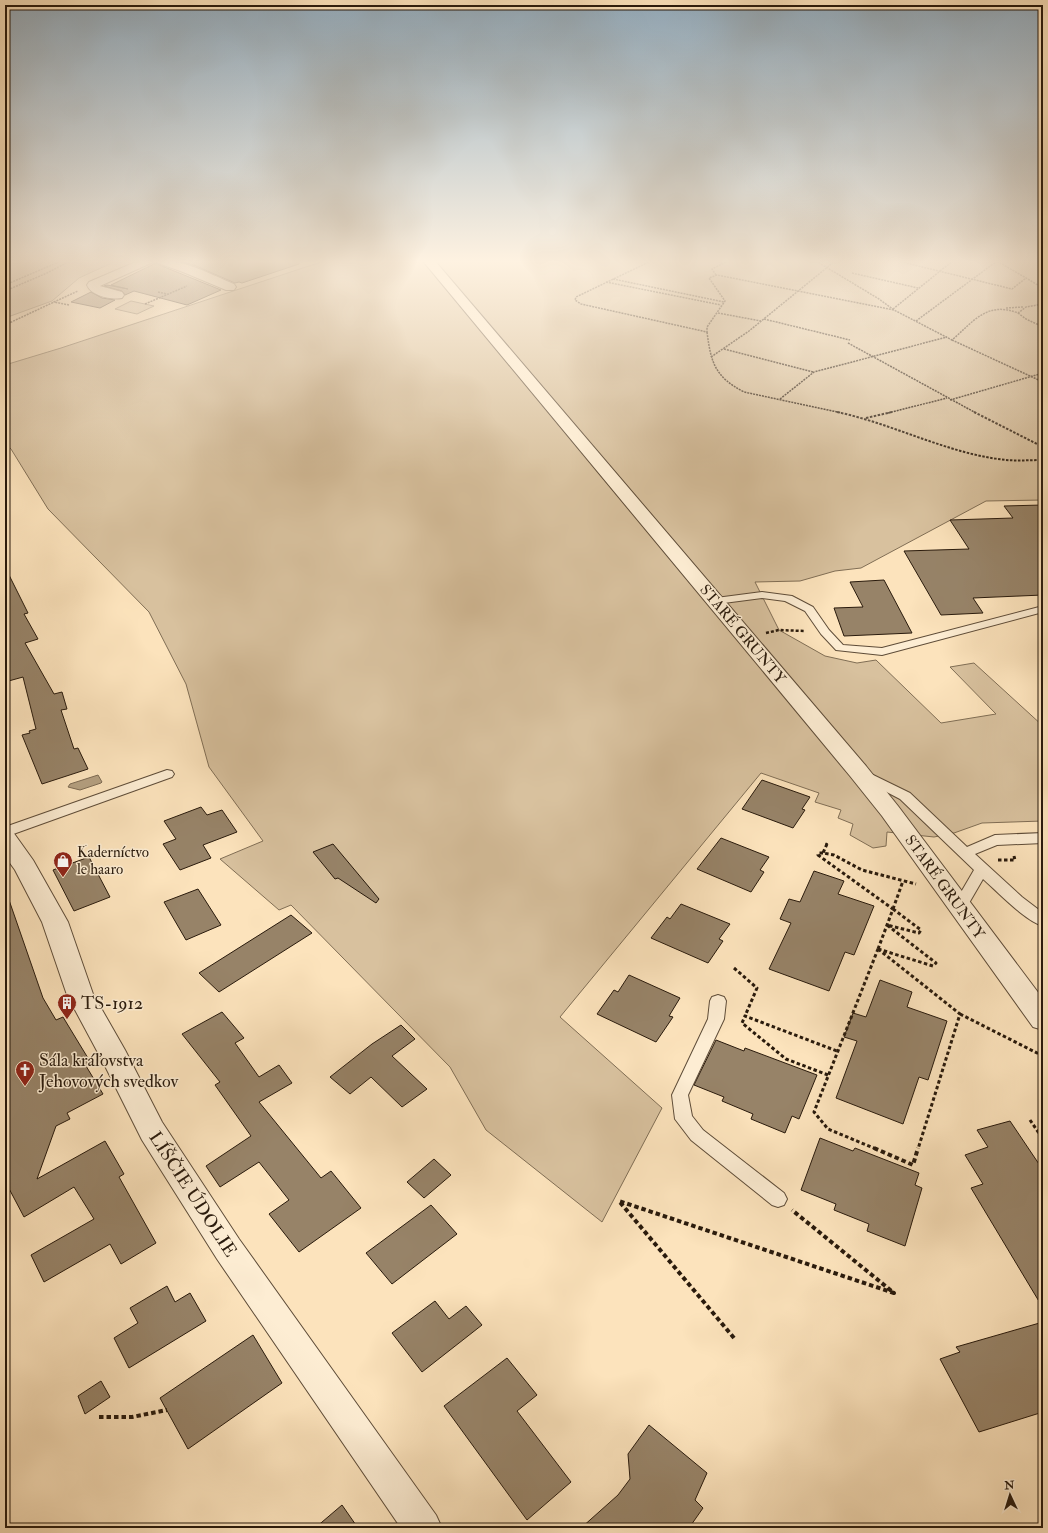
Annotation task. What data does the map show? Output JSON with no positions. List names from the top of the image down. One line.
{"streets":{"street":["STARÉ GRUNTY","LÍŠČIE ÚDOLIE"]},"places":{"shop":["Kaderníctvo le haaro"],"building":["TS-1912"],"church":["Sála kráľovstva Jehovových svedkov"]},"north":"top"}
